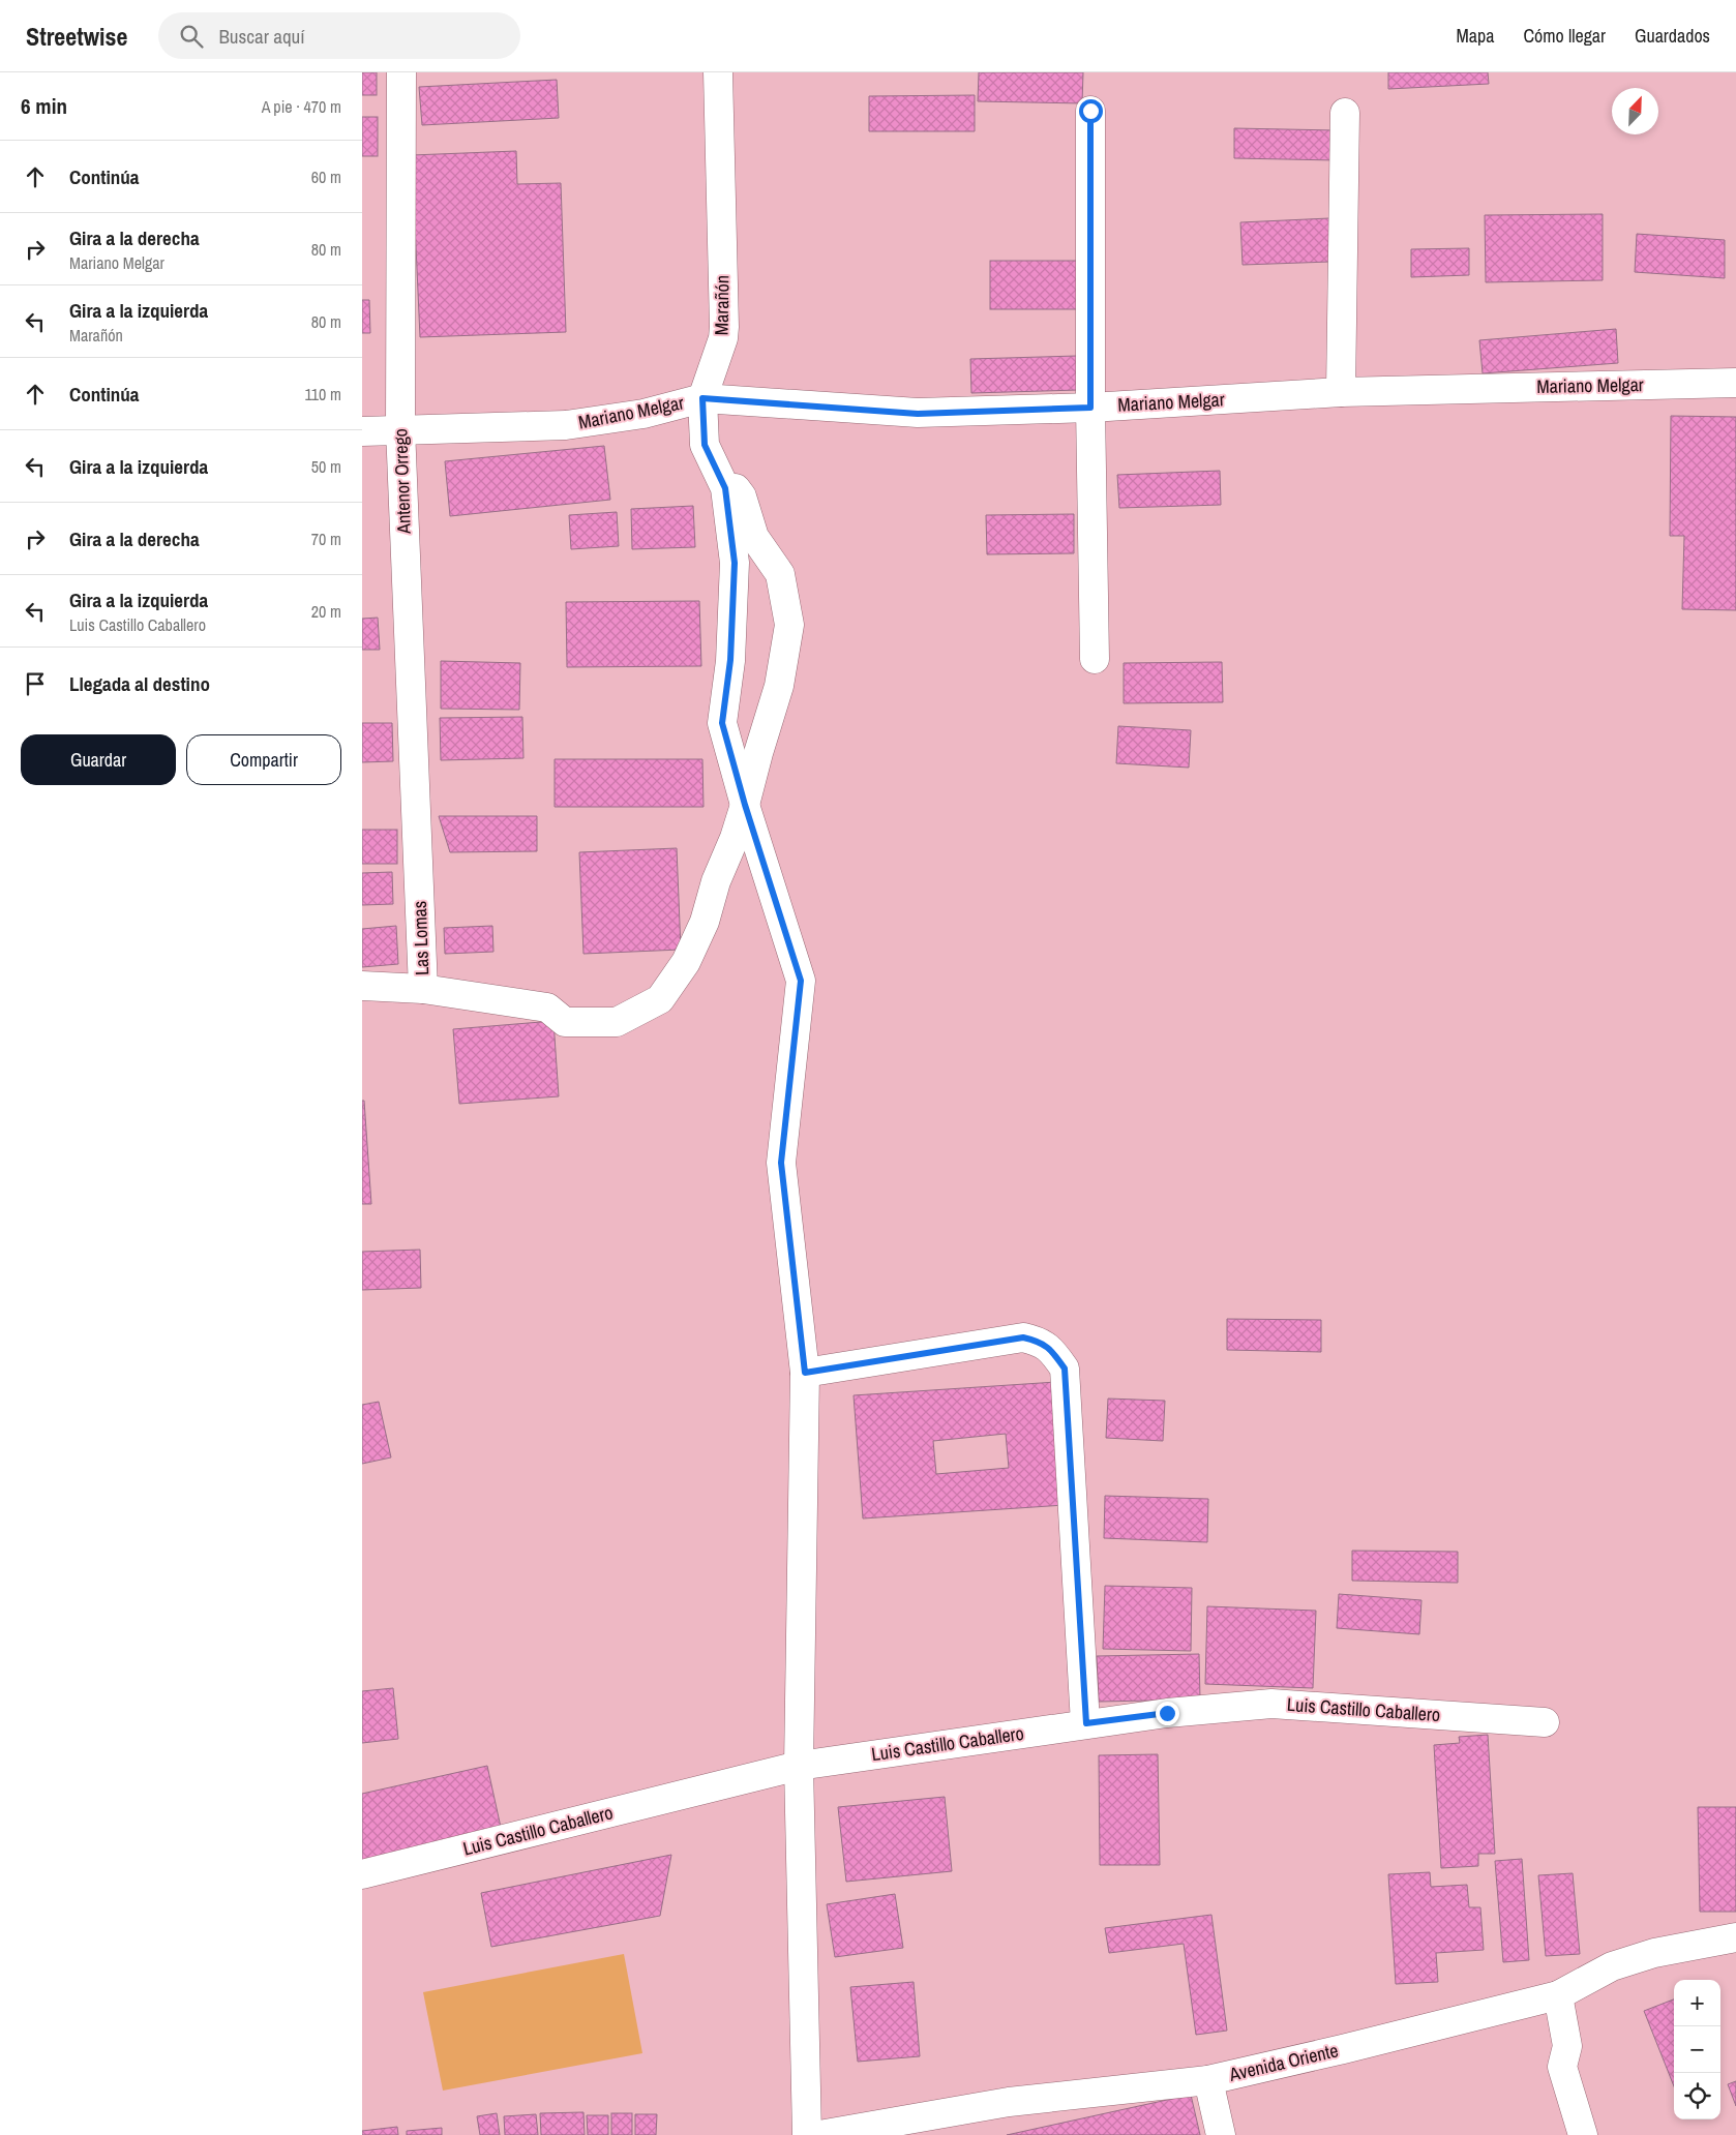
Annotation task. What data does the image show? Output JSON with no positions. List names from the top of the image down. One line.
{"streets":{"street":["Marañón","Mariano Melgar","Antenor Orrego","Las Lomas","Luis Castillo Caballero","Avenida Oriente"]},"crossings":[["Marañón","Mariano Melgar"],["Marañón","Luis Castillo Caballero"],["Mariano Melgar","Antenor Orrego"],["Antenor Orrego","Las Lomas"]],"north":"top right","page":{"header":"Streetwise","search":"Buscar aquí","nav":["Mapa","Cómo llegar","Guardados"],"heading":["6 min","A pie · 470 m"],"list":[["Continúa","60 m"],["Gira a la derecha","Mariano Melgar","80 m"],["Gira a la izquierda","Marañón","80 m"],["Continúa","110 m"],["Gira a la izquierda","50 m"],["Gira a la derecha","70 m"],["Gira a la izquierda","Luis Castillo Caballero","20 m"],"Llegada al destino"],"buttons":["Guardar","Compartir"],"map_buttons":["+","−"]}}
